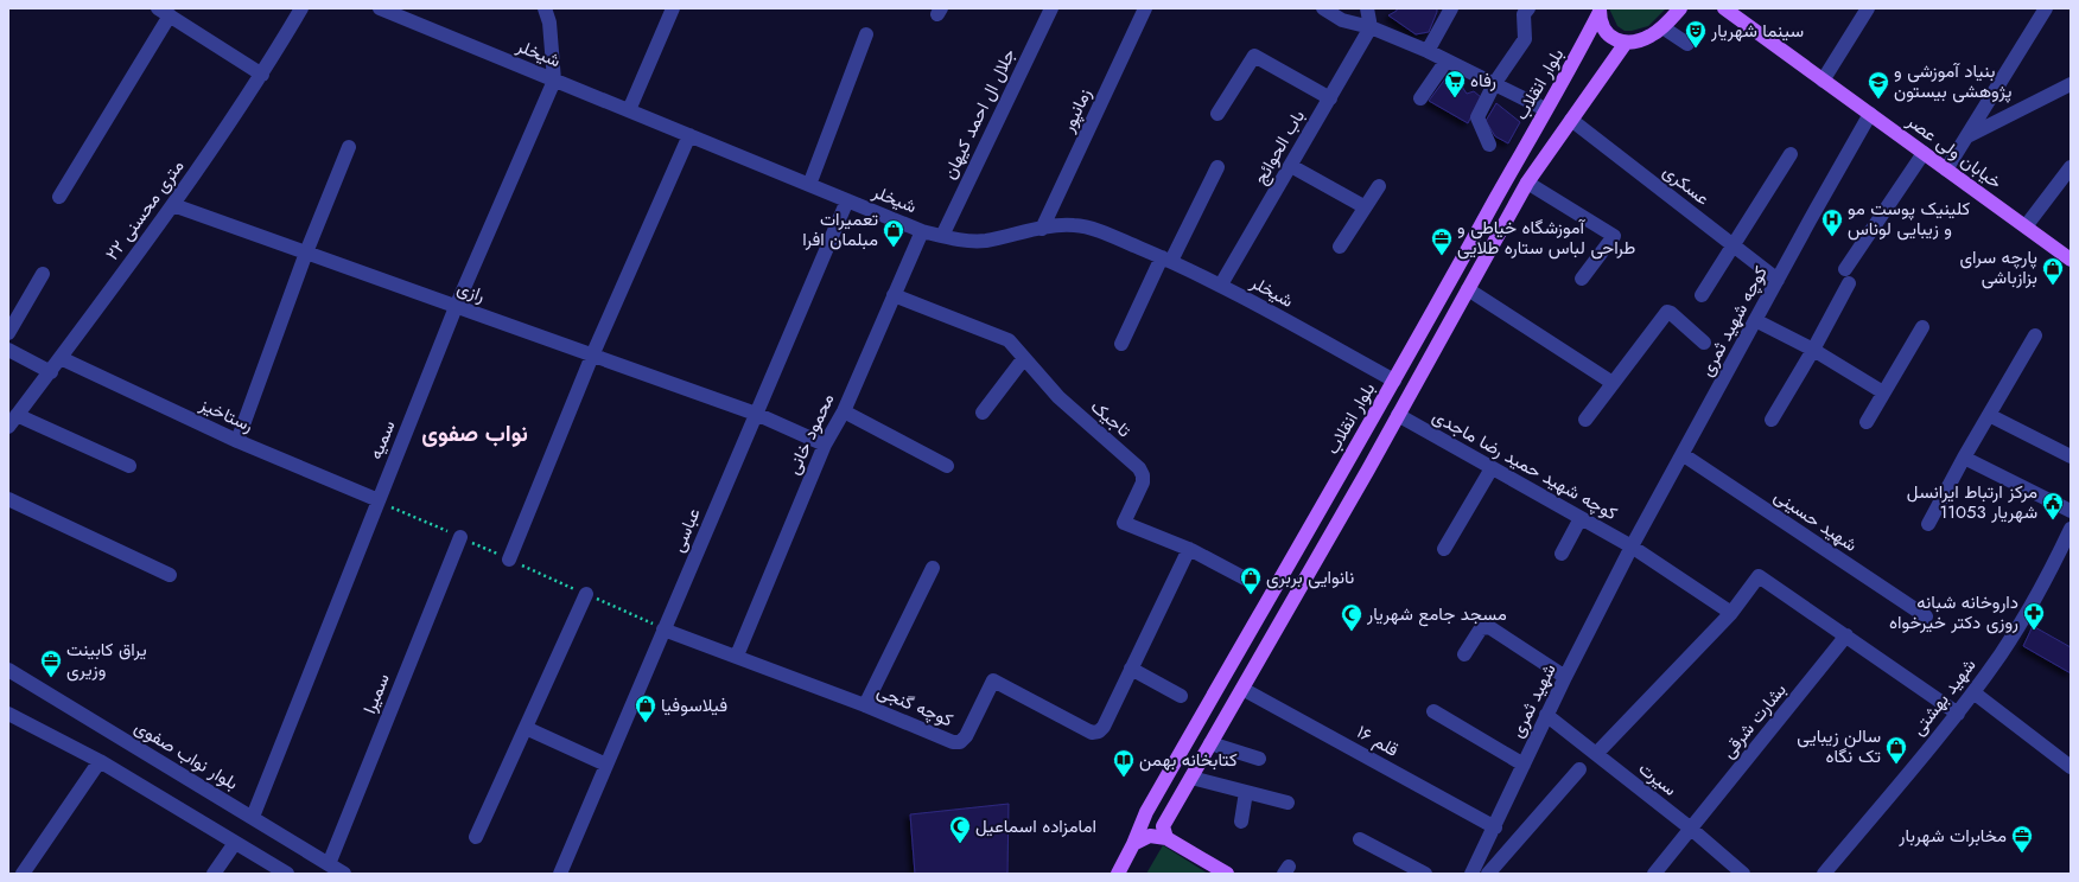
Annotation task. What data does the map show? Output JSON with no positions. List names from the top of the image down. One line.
{"streets":{"main road":["بلوار انقلاب","خیابان ولی عصر"],"street":["شیخلر","زمانپور","جلال ال احمد کیهان","باب الحوائج","عسکری","۲۲ متری محسنی","رازی","کوچه شهید ثمری","رستاخیز","تاجیک","محمود خانی","سمیه","کوچه شهید حمید رضا ماجدی","شهید حسینی","عباسی","سمیرا","شهید بهشتی","شهید ثمری","کوچه گنجی","بشارت شرقی","قلم ۱۶","بلوار نواب صفوی","سیرت"]},"crossings":[["شیخلر","بلوار انقلاب"],["شیخلر","زمانپور"],["شیخلر","جلال ال احمد کیهان"],["شیخلر","باب الحوائج"],["شیخلر","محمود خانی"],["شیخلر","سمیه"],["شیخلر","عباسی"],["خیابان ولی عصر","کوچه شهید ثمری"],["عسکری","کوچه شهید ثمری"],["۲۲ متری محسنی","رازی"],["۲۲ متری محسنی","رستاخیز"],["رازی","محمود خانی"],["رازی","سمیه"],["رازی","عباسی"],["کوچه شهید ثمری","کوچه شهید حمید رضا ماجدی"],["کوچه شهید ثمری","شهید حسینی"],["کوچه شهید ثمری","شهید ثمری"],["رستاخیز","سمیه"],["تاجیک","محمود خانی"],["تاجیک","کوچه گنجی"],["محمود خانی","کوچه گنجی"],["سمیه","بلوار نواب صفوی"],["کوچه شهید حمید رضا ماجدی","شهید ثمری"],["عباسی","کوچه گنجی"],["سمیرا","بلوار نواب صفوی"],["شهید ثمری","قلم ۱۶"],["شهید ثمری","سیرت"],["بشارت شرقی","سیرت"]],"districts":["نواب صفوی"],"places":{"theatre":["سینما شهریار"],"supermarket":["رفاه"],"school or university":["بنیاد آموزشی و پژوهشی بیستون"],"hospital":["کلینیک پوست مو و زیبایی لوناس"],"shop":["تعمیرات مبلمان افرا","پارچه سرای بزازباشی","نانوایی بربری","فیلاسوفیا","سالن زیبایی تک نگاه"],"office":["آموزشگاه خیاطی و طراحی لباس ستاره طلایی","یراق کابینت وزیری","مخابرات شهربار"],"public building":["مرکز ارتباط ایرانسل 11053 شهریار"],"pharmacy":["داروخانه شبانه روزی دکتر خیرخواه"],"mosque":["مسجد جامع شهریار","امامزاده اسماعیل"],"library":["کتابخانه بهمن"]}}
